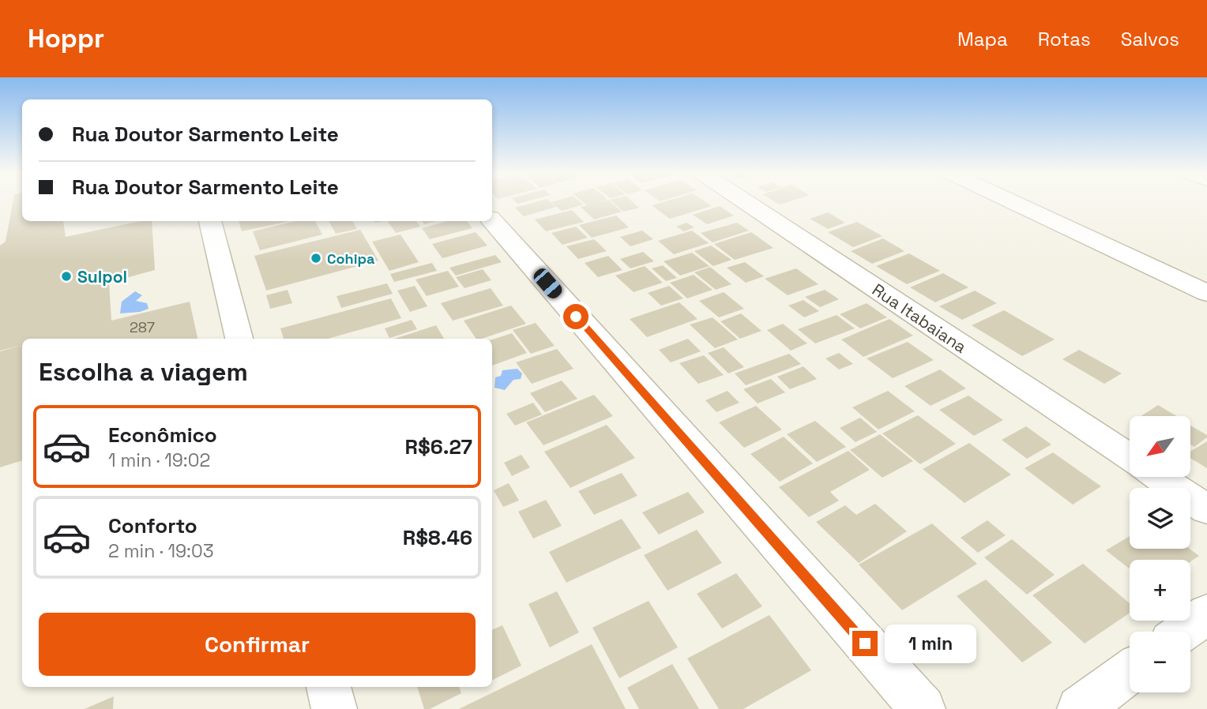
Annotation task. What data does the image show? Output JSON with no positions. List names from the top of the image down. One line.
{"streets":{"street":["Rua Itabaiana"]},"places":["Cohipa","Sulpol"],"house_numbers":["287"],"north":"bottom left","page":{"header":"Hoppr","nav":["Mapa","Rotas","Salvos"],"banner":["Rua Doutor Sarmento Leite","Rua Doutor Sarmento Leite"],"heading":"Escolha a viagem","list":[{"name":"Econômico","note":"1 min · 19:02","value":"R$6.27"},{"name":"Conforto","note":"2 min · 19:03","value":"R$8.46"}],"map_buttons":["+","−"],"buttons":"Confirmar","bubble":"1 min"}}
